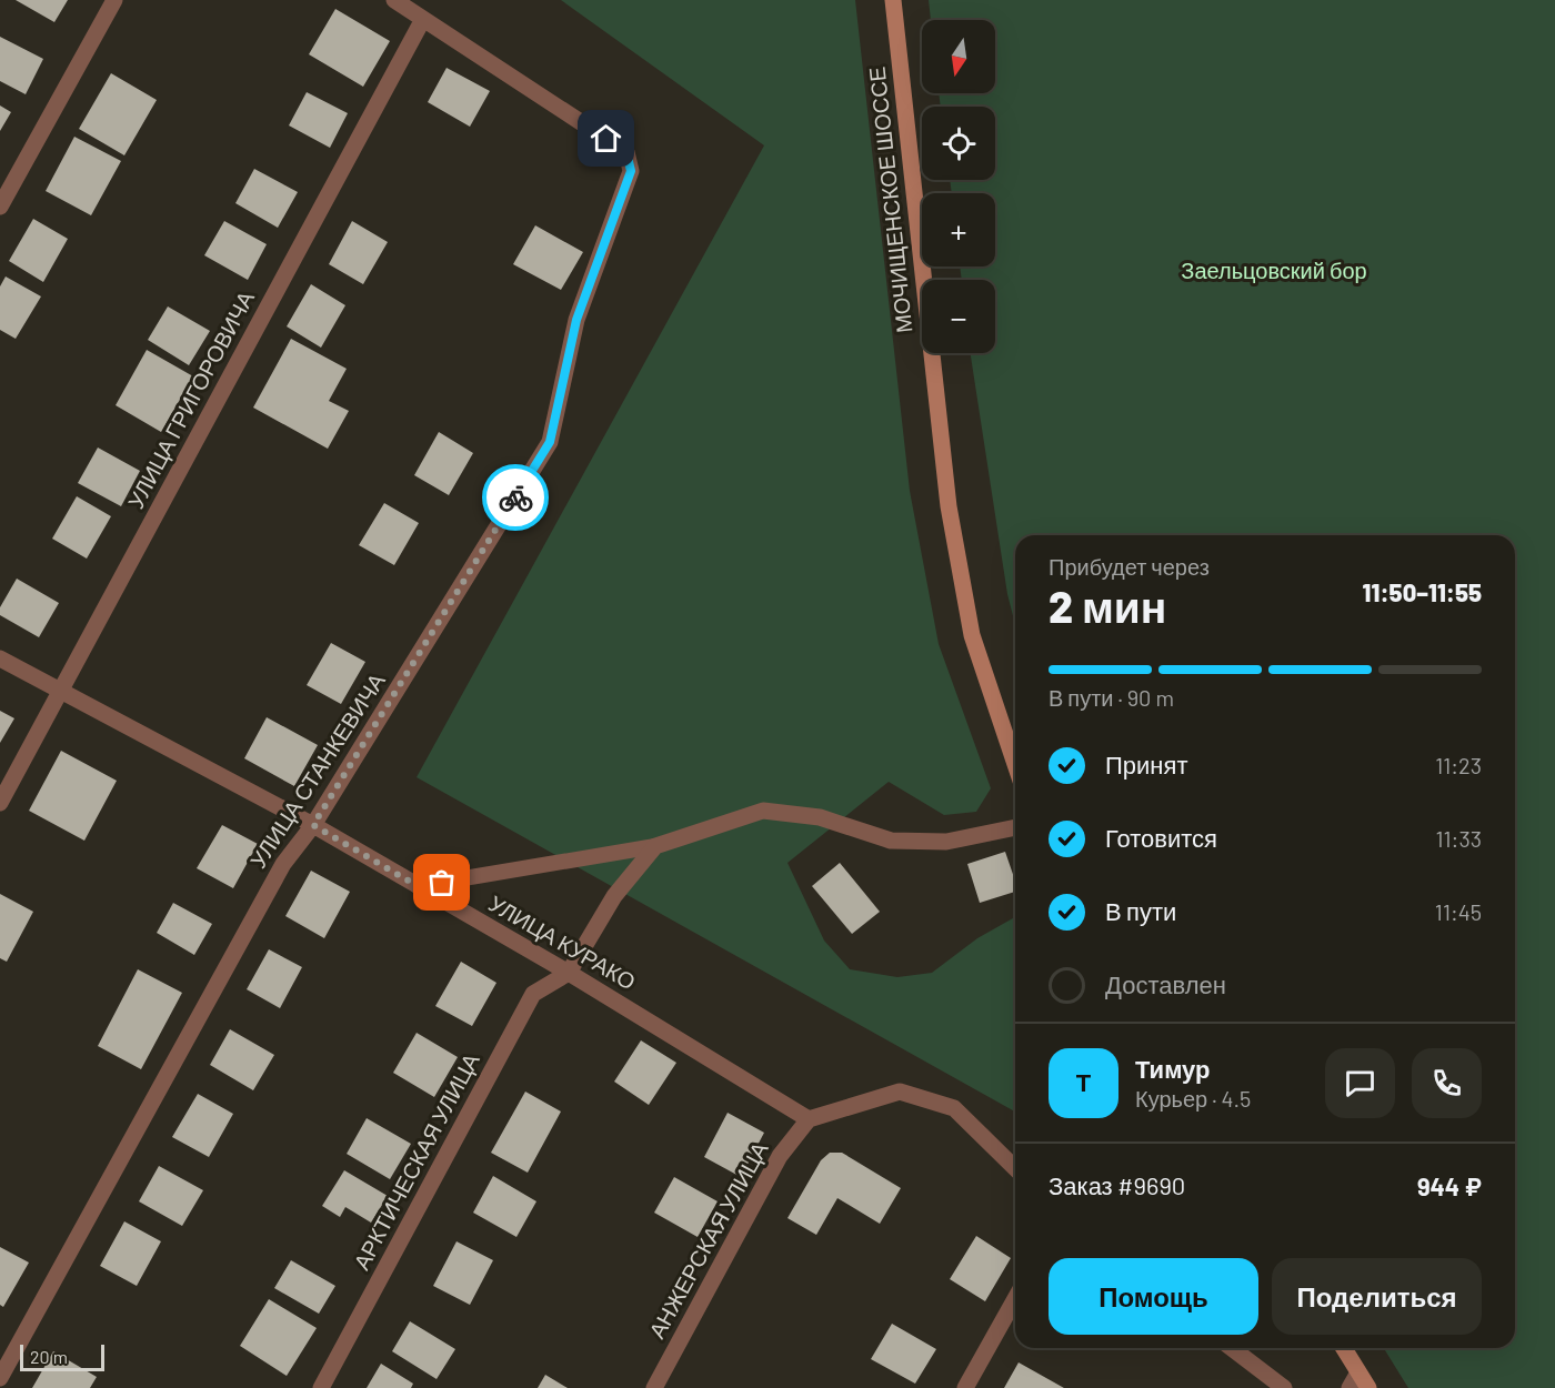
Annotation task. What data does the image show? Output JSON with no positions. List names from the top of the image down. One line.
{"streets":{"street":["МОЧИЩЕНСКОЕ ШОССЕ","УЛИЦА ГРИГОРОВИЧА","УЛИЦА СТАНКЕВИЧА","УЛИЦА КУРАКО","АРКТИЧЕСКАЯ УЛИЦА","АНЖЕРСКАЯ УЛИЦА"]},"crossings":[["УЛИЦА ГРИГОРОВИЧА","УЛИЦА СТАНКЕВИЧА"],["УЛИЦА ГРИГОРОВИЧА","УЛИЦА КУРАКО"],["УЛИЦА СТАНКЕВИЧА","УЛИЦА КУРАКО"],["УЛИЦА КУРАКО","АРКТИЧЕСКАЯ УЛИЦА"],["УЛИЦА КУРАКО","АНЖЕРСКАЯ УЛИЦА"]],"parks":["Заельцовский бор"],"scale_bar":"20 m","north":"bottom","page":{"map_buttons":["+","−"],"heading":["2 мин","Прибудет через","11:50–11:55"],"panel":["Тимур","Курьер · 4.5","Заказ #9690","944 ₽"],"bar":"В пути · 90 m","list":[["Принят","11:23"],["Готовится","11:33"],["В пути","11:45"],"Доставлен"],"round":"Т","buttons":["Помощь","Поделиться"],"scale":"20 m"}}
